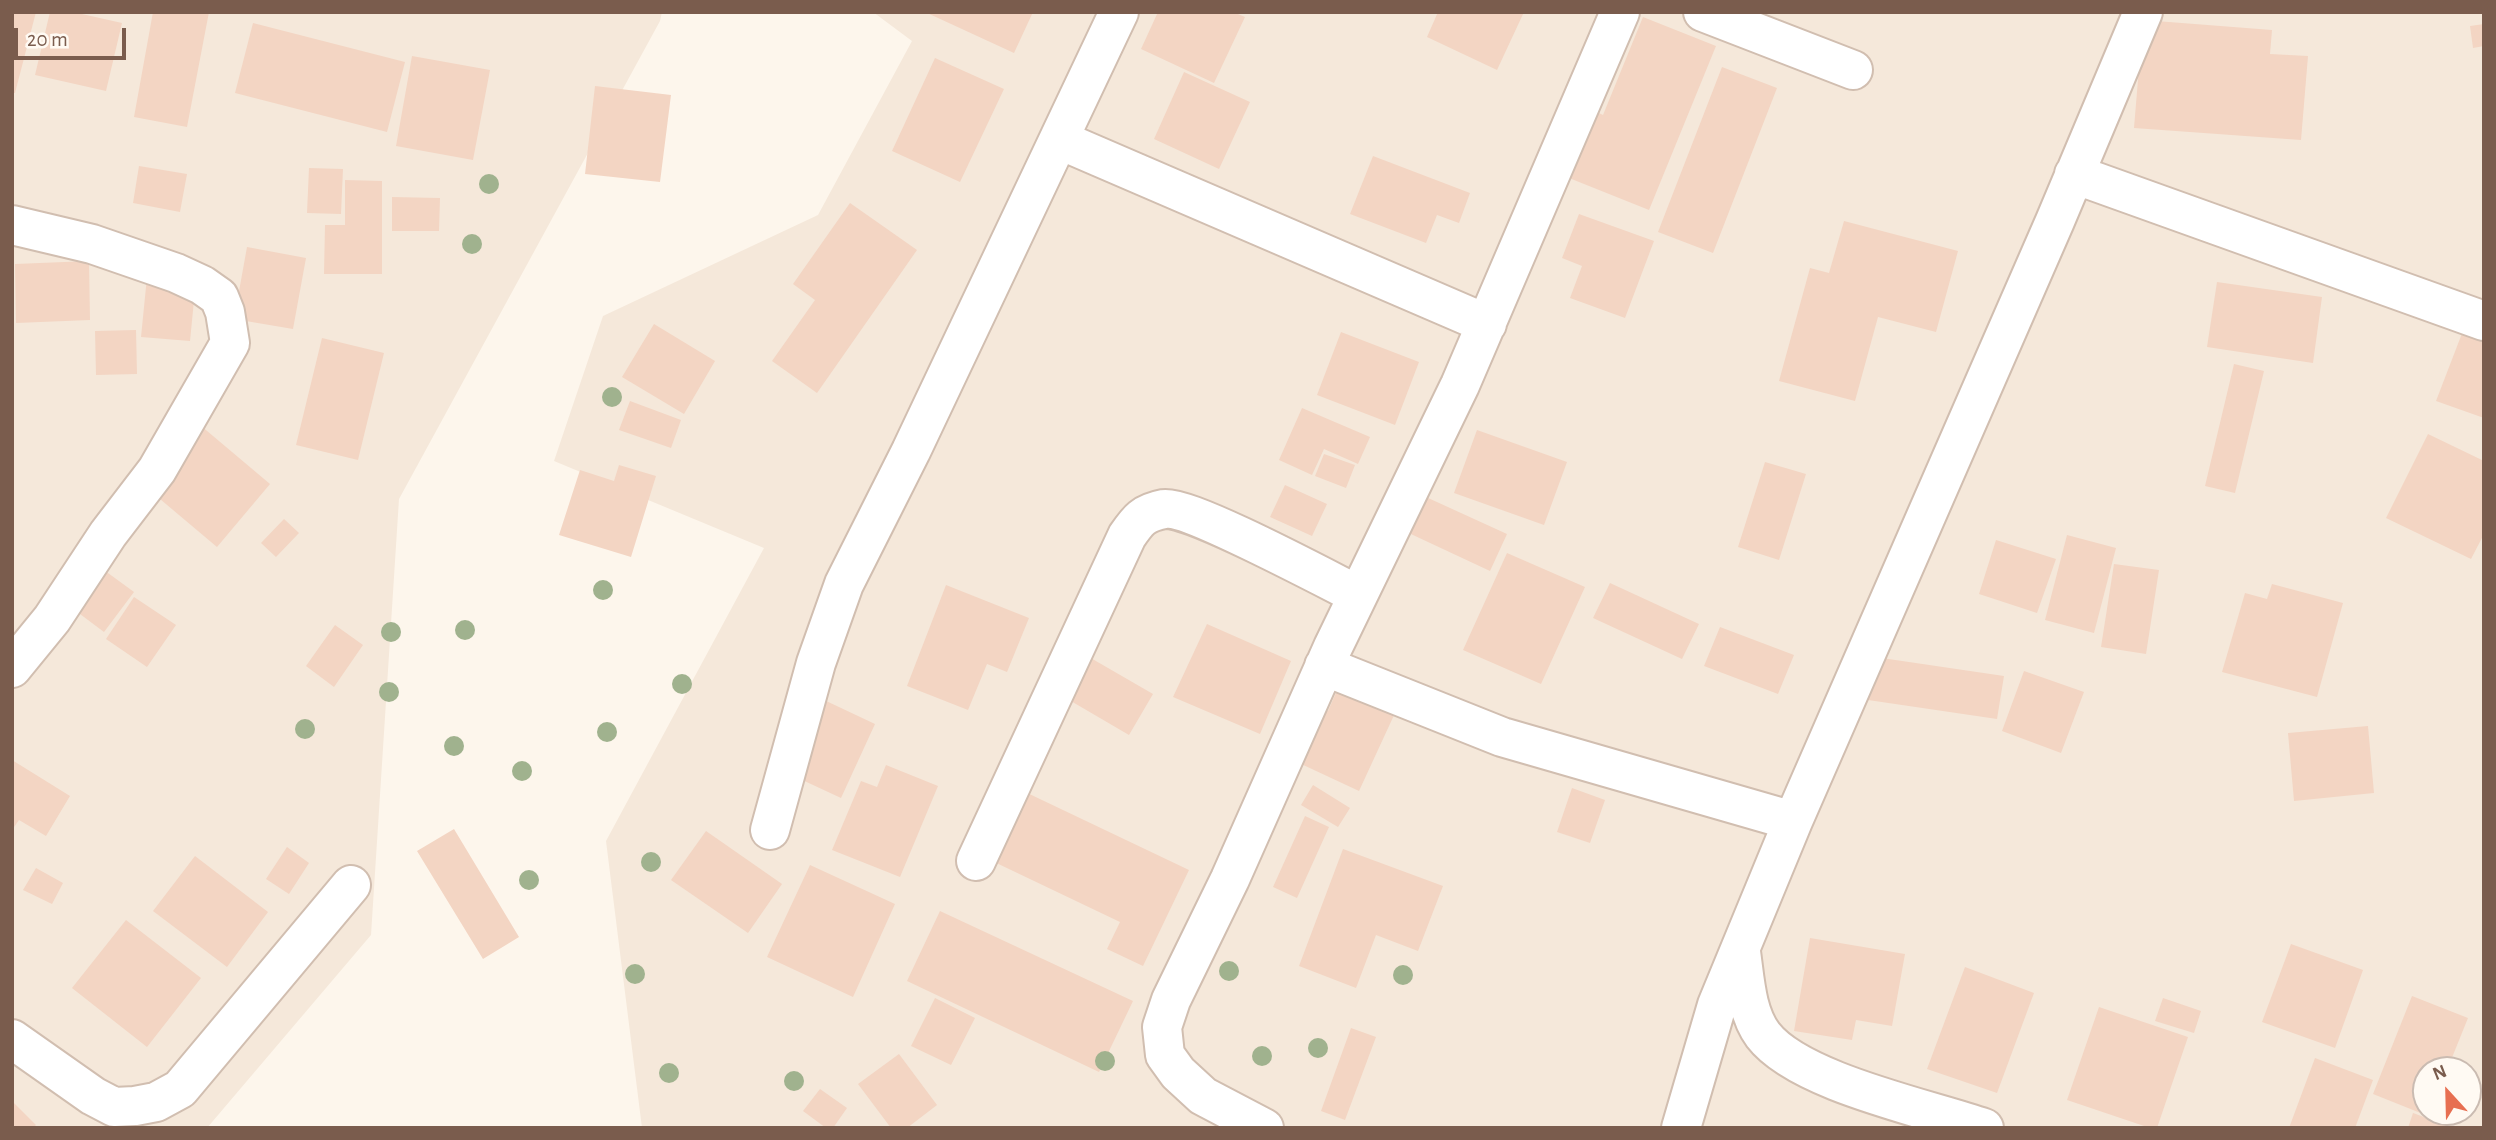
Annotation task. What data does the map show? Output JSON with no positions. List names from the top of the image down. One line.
{"scale_bar":"20 m","north":"top"}
